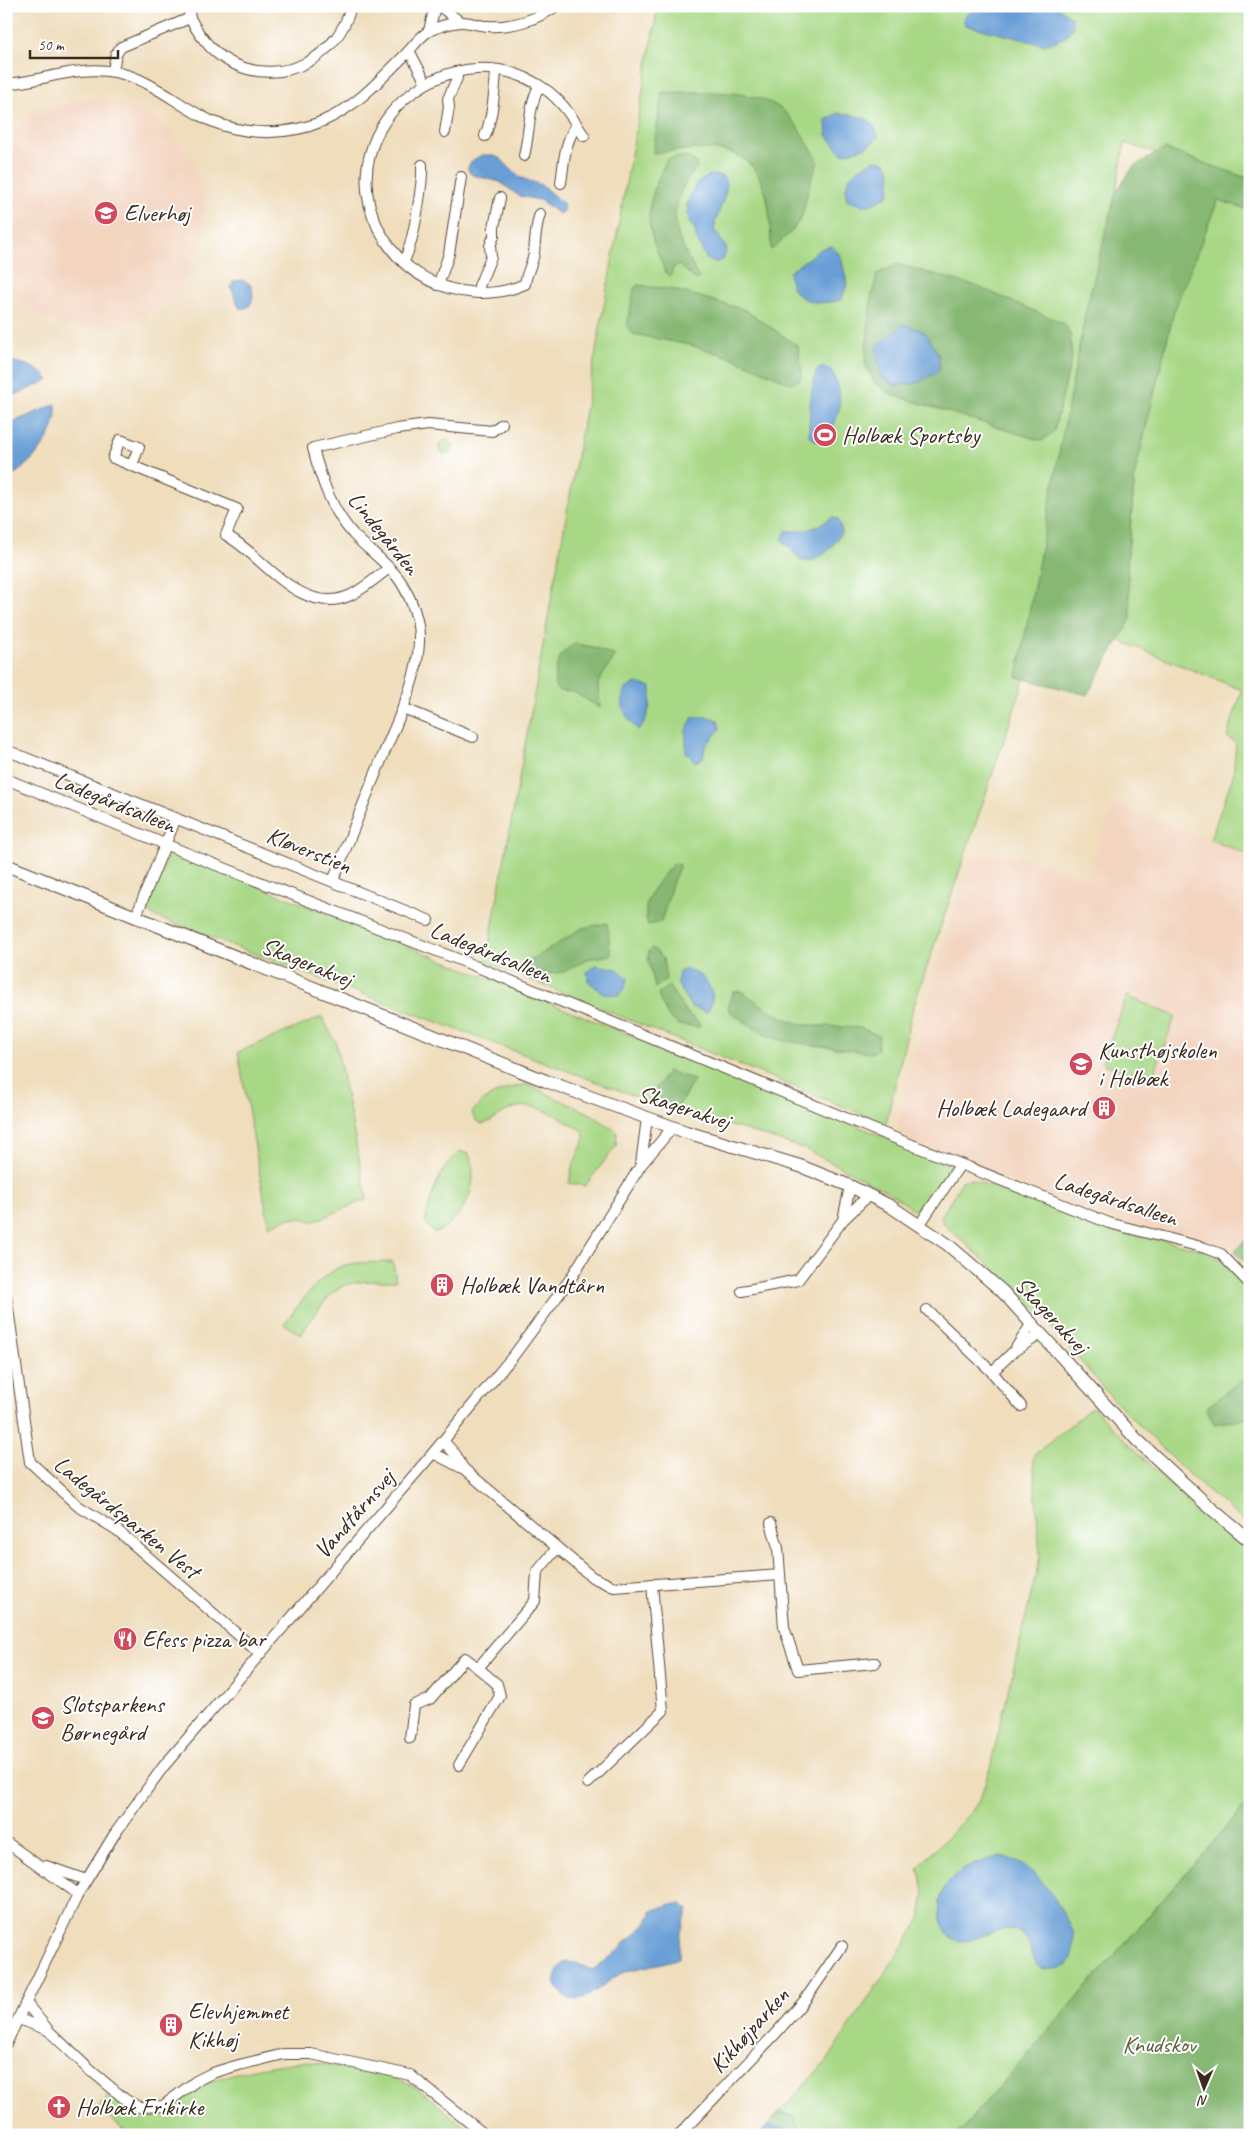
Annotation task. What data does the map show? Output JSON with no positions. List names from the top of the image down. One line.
{"streets":{"street":["Lindegården","Ladegårdsalleen","Kløverstien","Skagerakvej","Vandtårnsvej","Ladegårdsparken Vest","Kikhøjparken"]},"crossings":[["Lindegården","Kløverstien"],["Skagerakvej","Vandtårnsvej"],["Vandtårnsvej","Ladegårdsparken Vest"]],"parks":["Knudskov"],"places":{"school or university":["Elverhøj","Kunsthøjskolen i Holbæk","Slotsparkens Børnegård"],"sports":["Holbæk Sportsby"],"building":["Holbæk Ladegaard","Holbæk Vandtårn","Elevhjemmet Kikhøj"],"restaurant":["Efess pizza bar"],"church":["Holbæk Frikirke"]},"scale_bar":"50 m","north":"bottom"}
